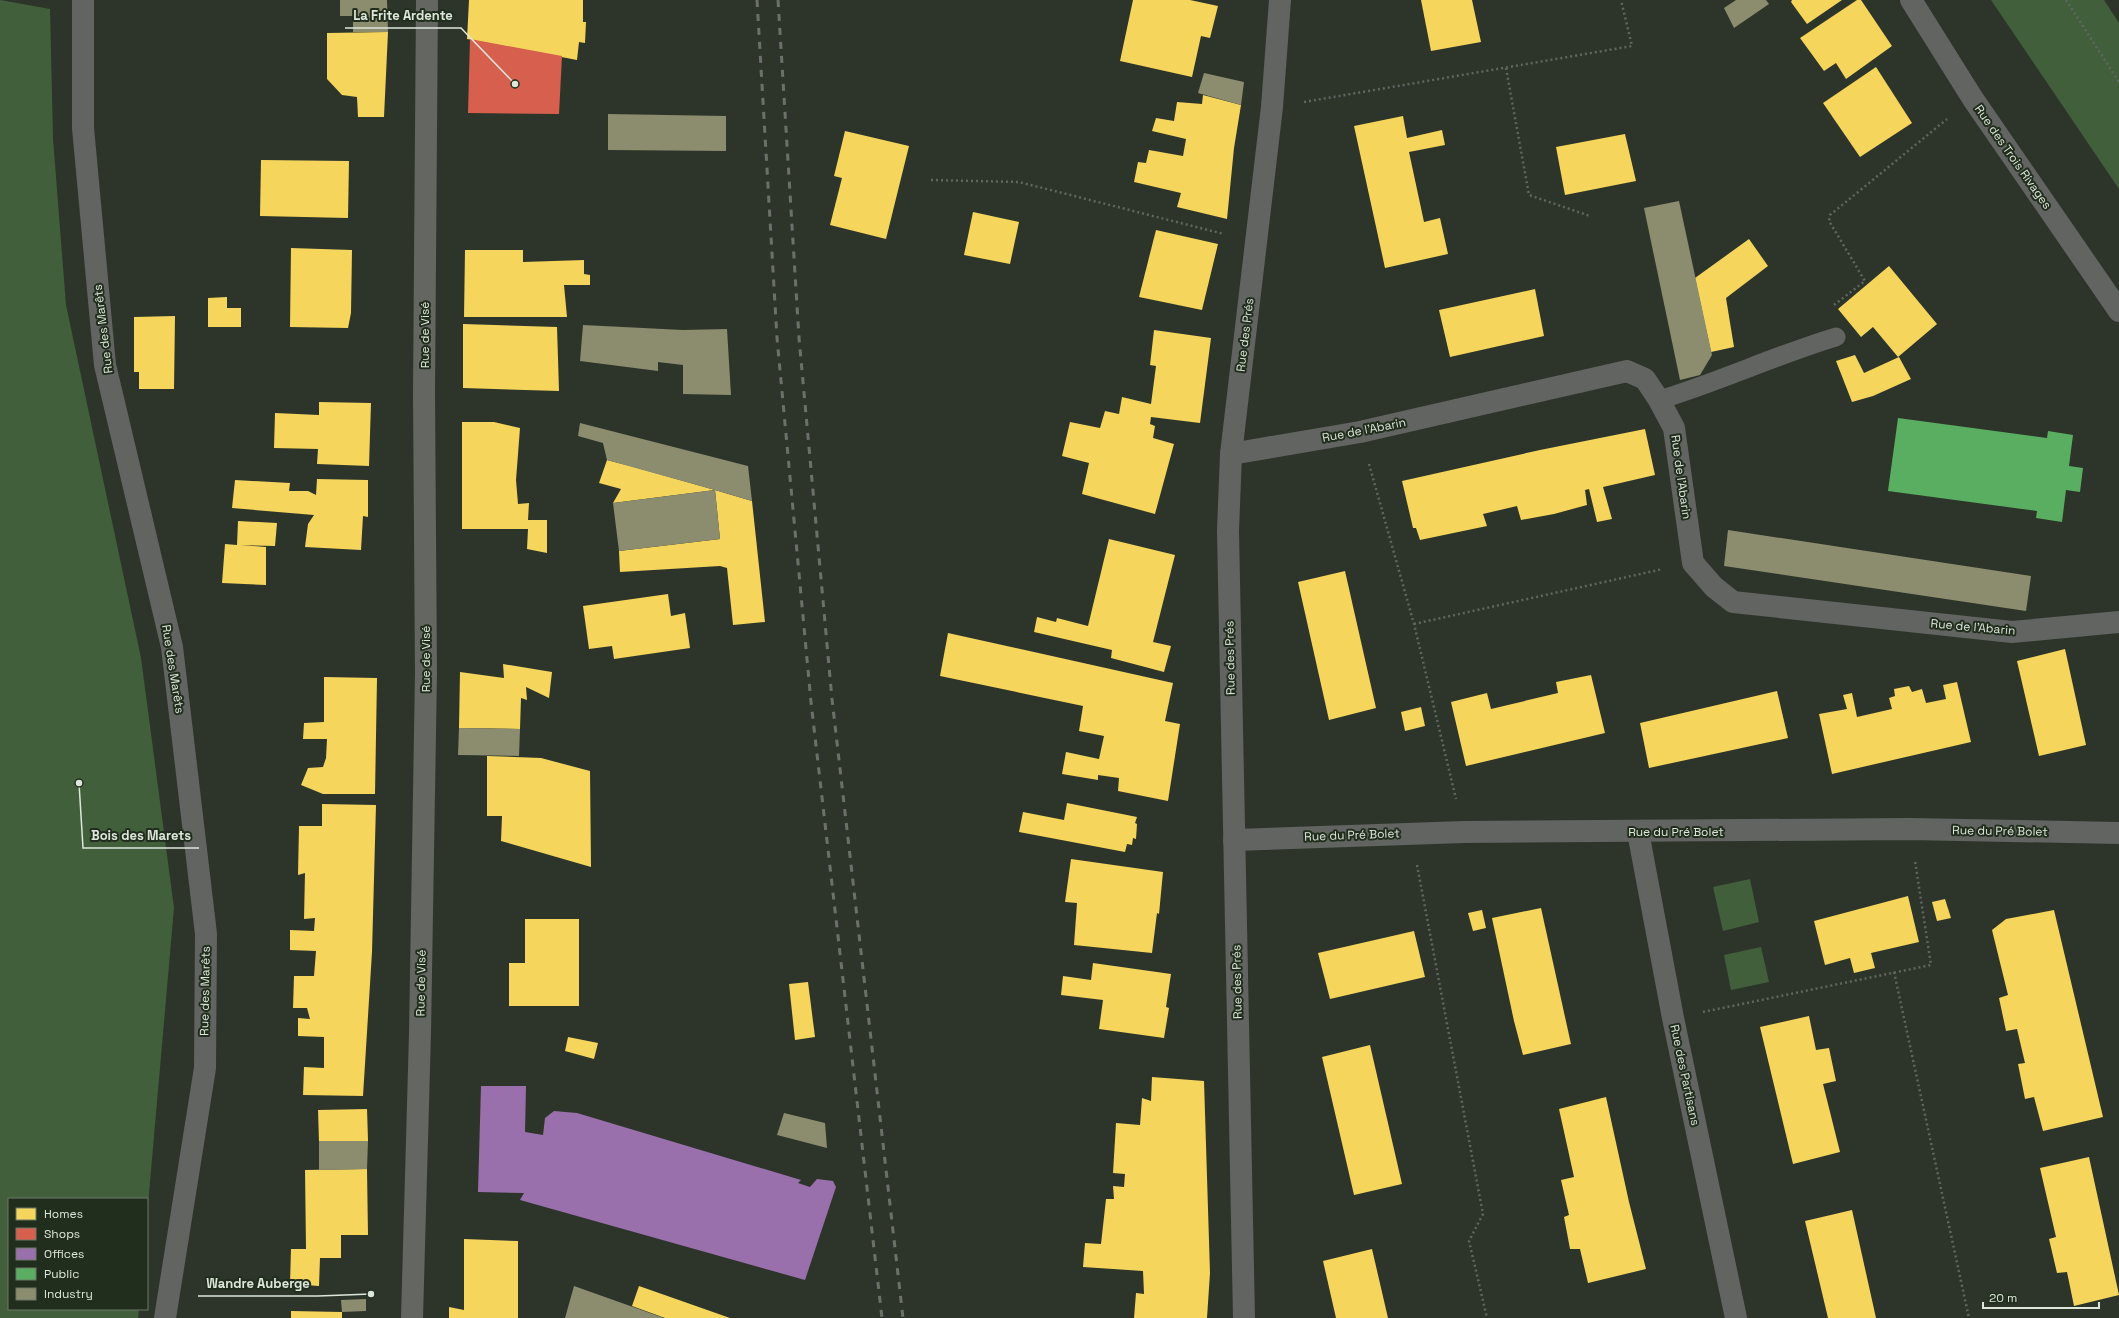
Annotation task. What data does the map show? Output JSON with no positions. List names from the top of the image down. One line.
{"streets":{"street":["Rue des Trois Rivages","Rue des Marêts","Rue de Visé","Rue des Prés","Rue de l'Abarin","Rue du Pré Bolet","Rue des Partisans"]},"crossings":[["Rue des Prés","Rue de l'Abarin"],["Rue des Prés","Rue du Pré Bolet"],["Rue du Pré Bolet","Rue des Partisans"]],"places":["La Frite Ardente","Bois des Marets","Wandre Auberge"],"legend":["Homes","Shops","Offices","Public","Industry"],"scale_bar":"20 m"}
